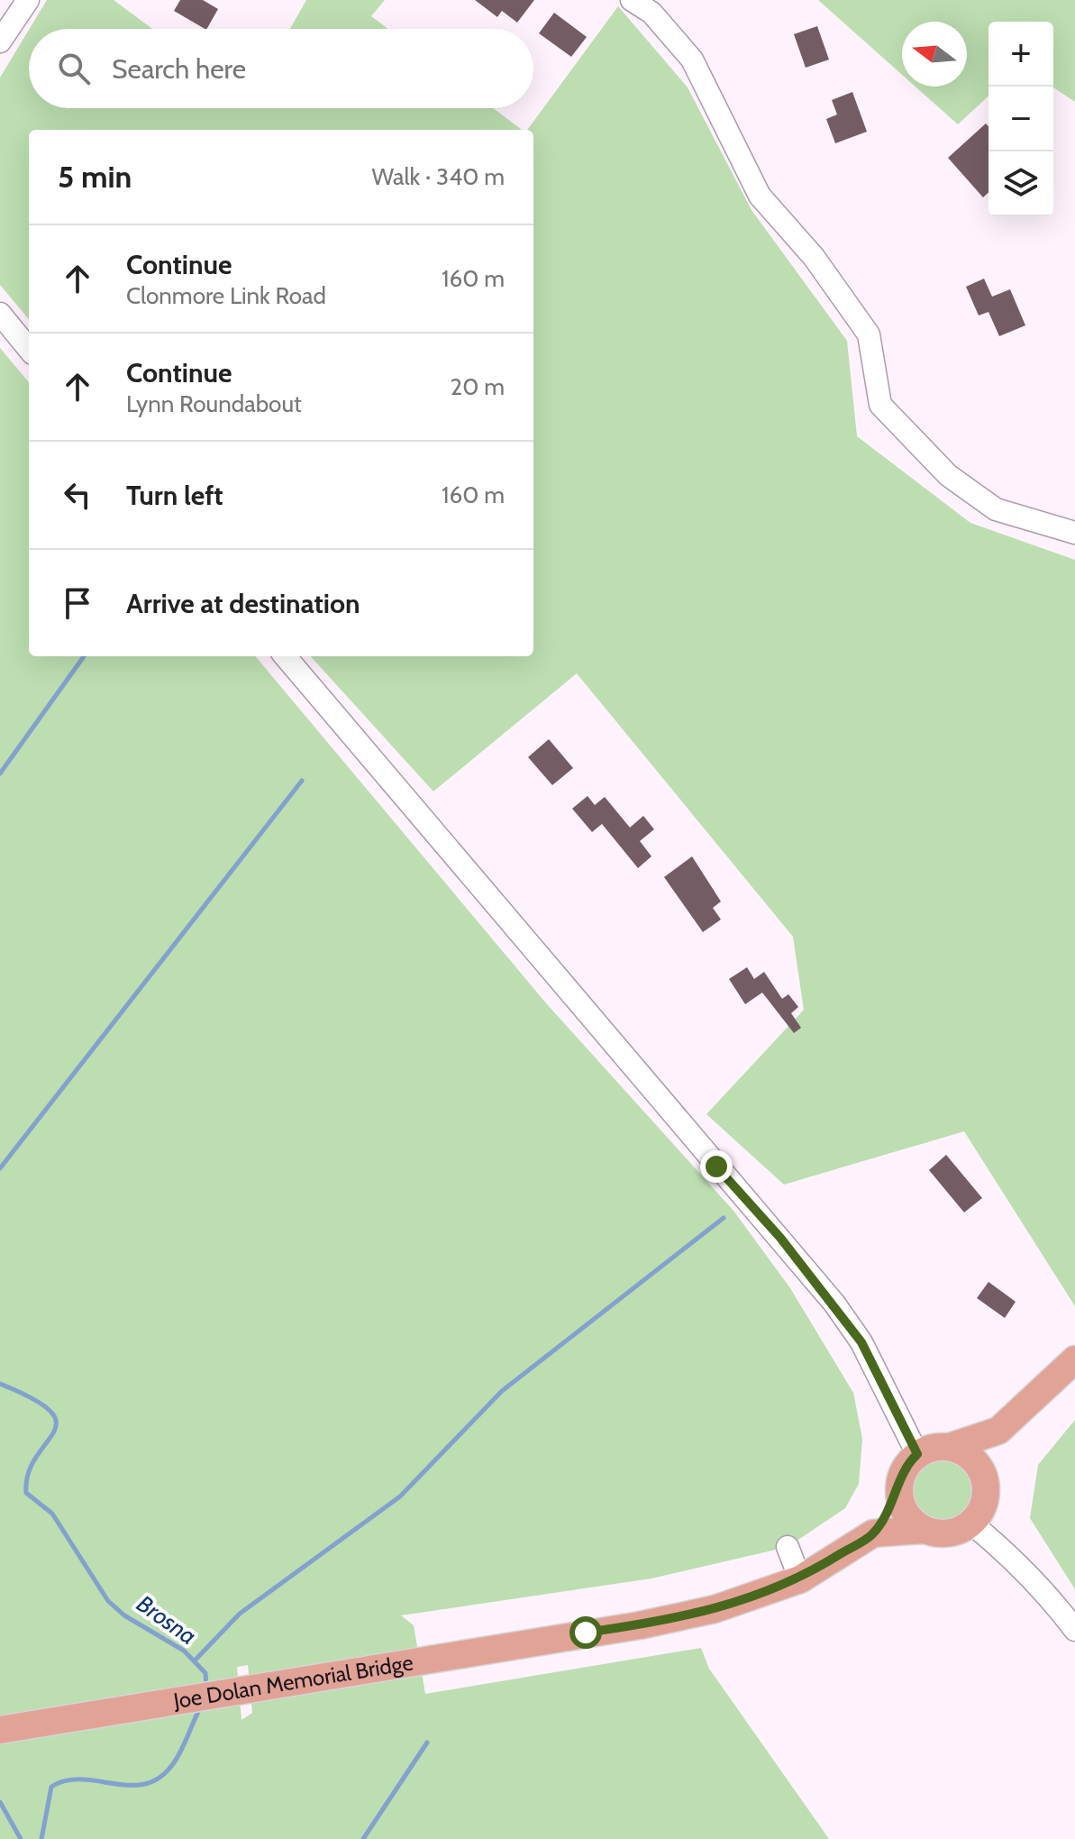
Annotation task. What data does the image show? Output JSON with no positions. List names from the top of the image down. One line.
{"streets":{"main road":["Joe Dolan Memorial Bridge"]},"water":["Brosna"],"north":"left","page":{"map_buttons":["+","−"],"search":"Search here","heading":["5 min","Walk · 340 m"],"list":[["Continue","Clonmore Link Road","160 m"],["Continue","Lynn Roundabout","20 m"],["Turn left","160 m"],"Arrive at destination"]}}
